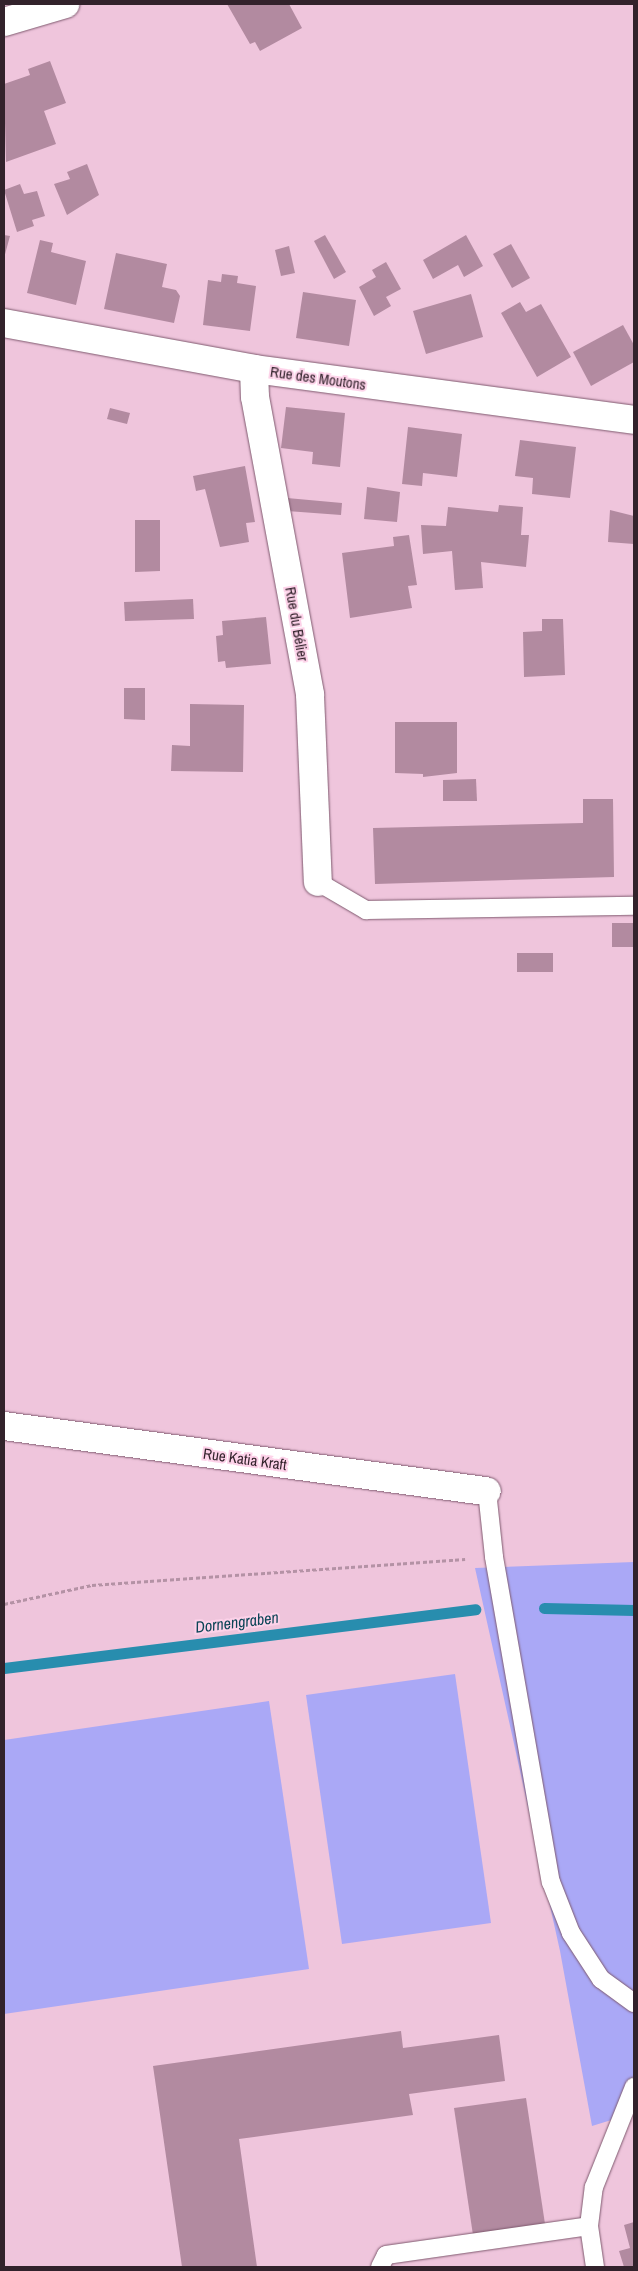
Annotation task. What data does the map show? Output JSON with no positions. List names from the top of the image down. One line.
{"streets":{"street":["Rue des Moutons","Rue du Bélier","Rue Katia Kraft"]},"crossings":[["Rue des Moutons","Rue du Bélier"]],"water":["Dornengraben"]}
